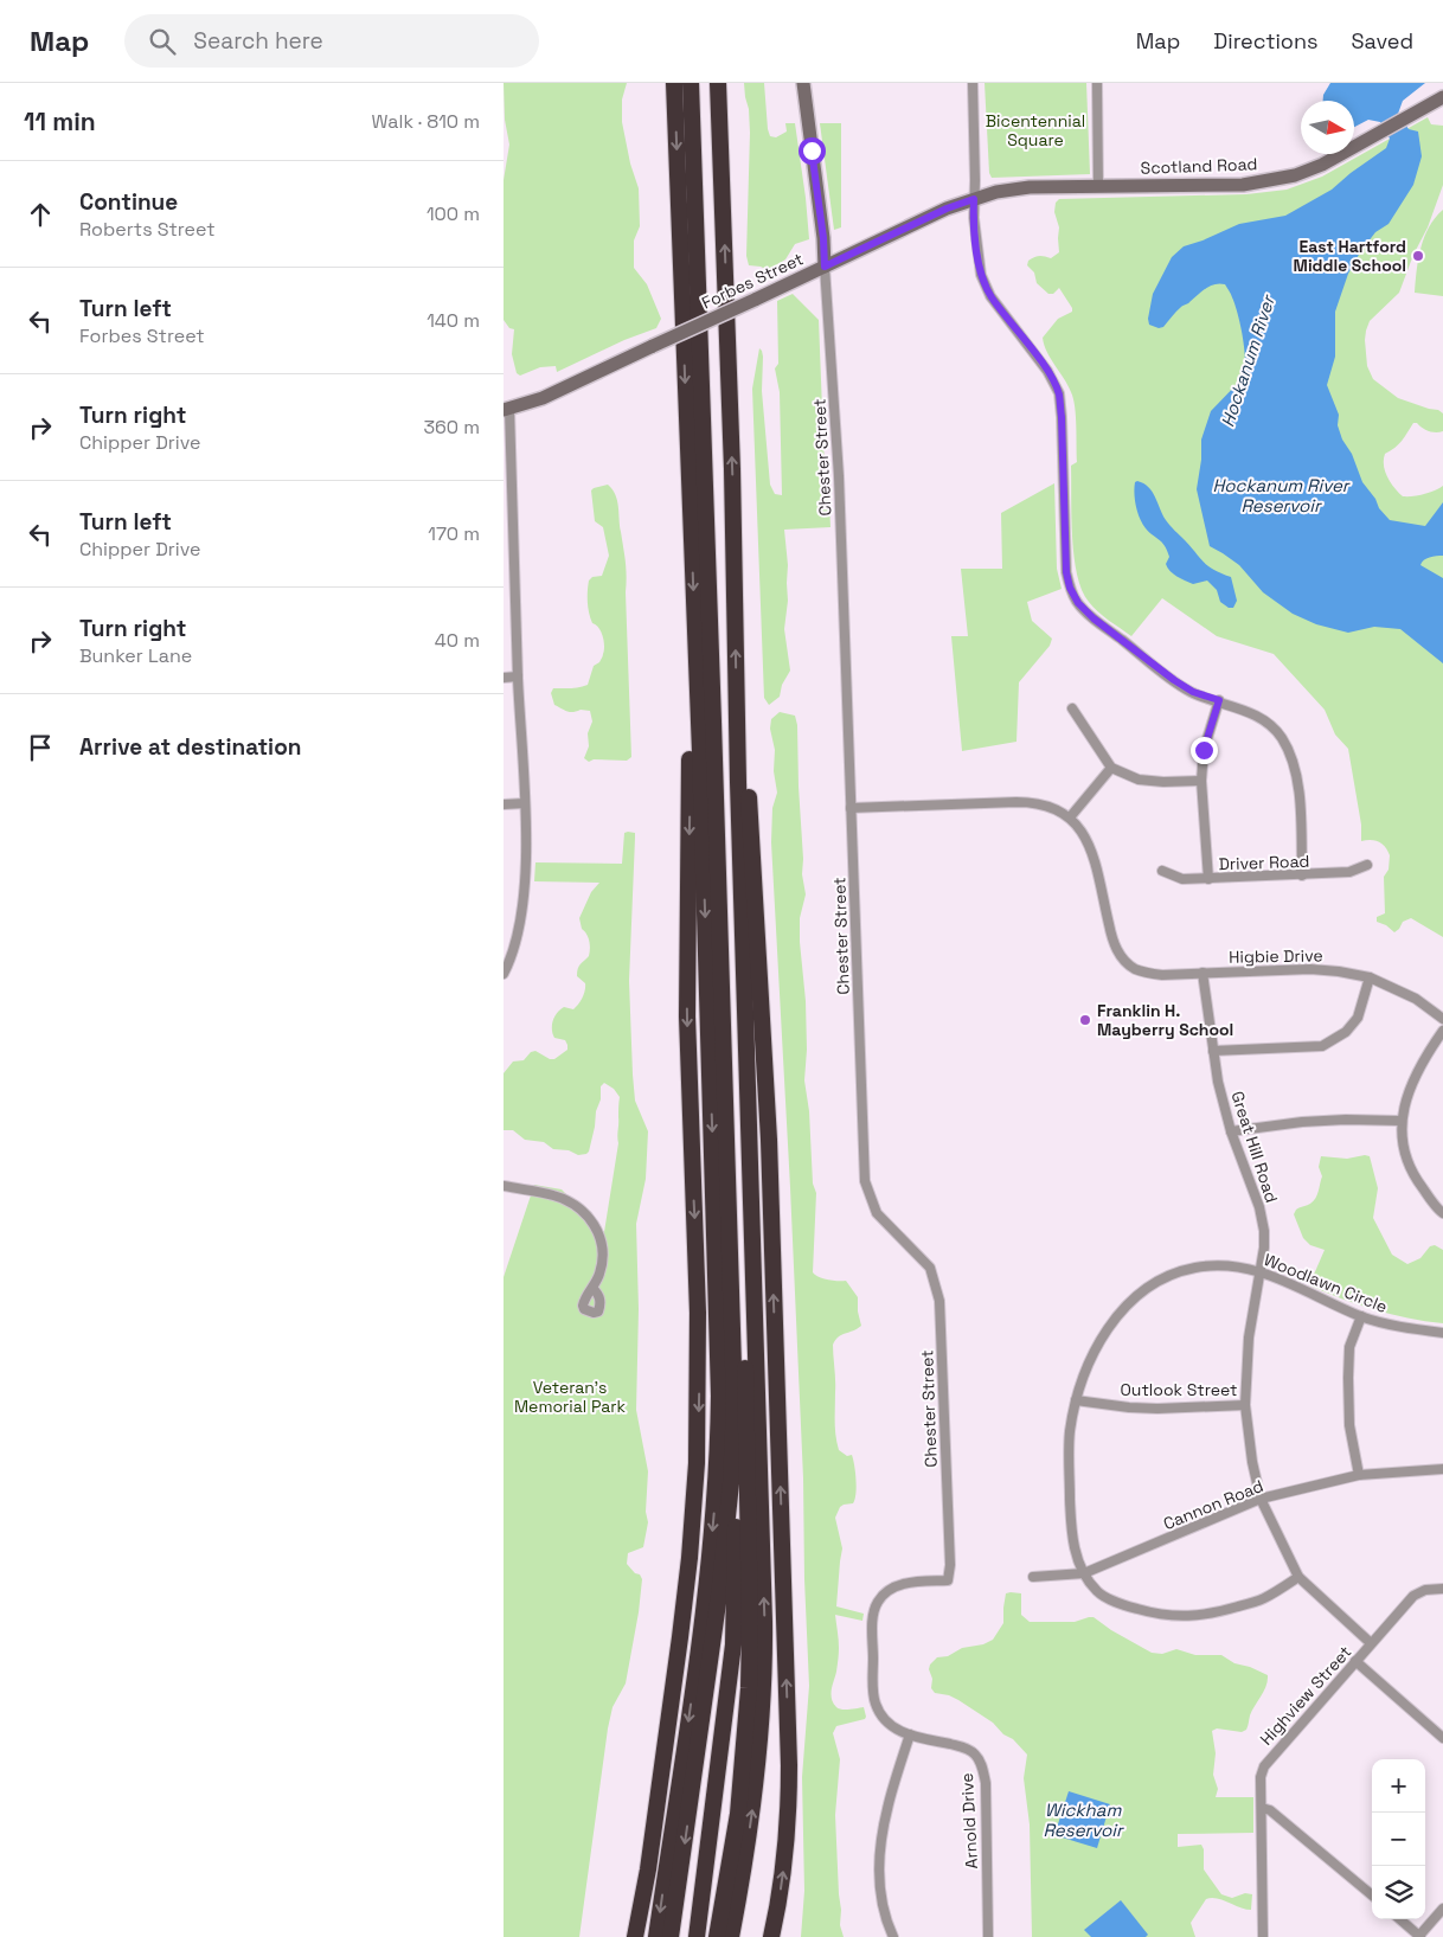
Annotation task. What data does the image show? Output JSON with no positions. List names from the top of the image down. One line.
{"streets":{"main road":["Scotland Road","Forbes Street"],"street":["Chester Street","Driver Road","Higbie Drive","Great Hill Road","Woodlawn Circle","Outlook Street","Cannon Road","Highview Street","Arnold Drive"]},"crossings":[["Scotland Road","Forbes Street"],["Forbes Street","Chester Street"],["Chester Street","Arnold Drive"],["Higbie Drive","Great Hill Road"],["Great Hill Road","Woodlawn Circle"],["Great Hill Road","Outlook Street"],["Great Hill Road","Cannon Road"],["Great Hill Road","Highview Street"],["Woodlawn Circle","Outlook Street"],["Woodlawn Circle","Cannon Road"]],"water":["Hockanum River","Hockanum River Reservoir","Wickham Reservoir"],"parks":["Bicentennial Square","Veteran's Memorial Park"],"places":["East Hartford Middle School","Franklin H. Mayberry School"],"north":"right","page":{"header":"Map","search":"Search here","nav":["Map","Directions","Saved"],"heading":["11 min","Walk · 810 m"],"list":[["Continue","Roberts Street","100 m"],["Turn left","Forbes Street","140 m"],["Turn right","Chipper Drive","360 m"],["Turn left","Chipper Drive","170 m"],["Turn right","Bunker Lane","40 m"],"Arrive at destination"],"map_buttons":["+","−"]}}
